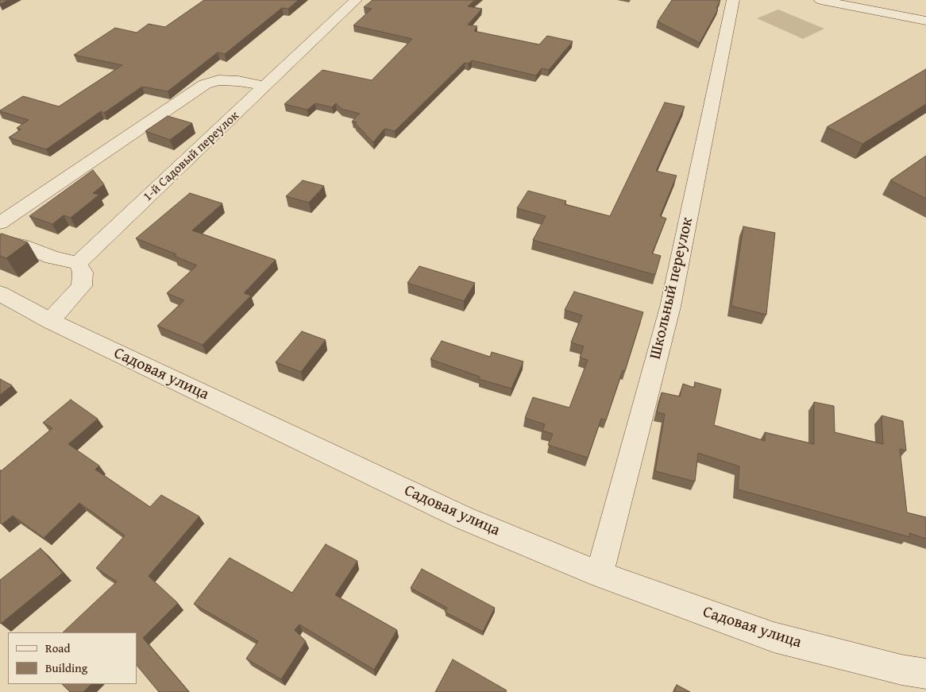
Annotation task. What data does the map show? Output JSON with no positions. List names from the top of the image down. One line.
{"streets":{"street":["1-й Садовый переулок","Школьный переулок","Садовая улица"]},"crossings":[["Школьный переулок","Садовая улица"]],"legend":["Road","Building"]}
